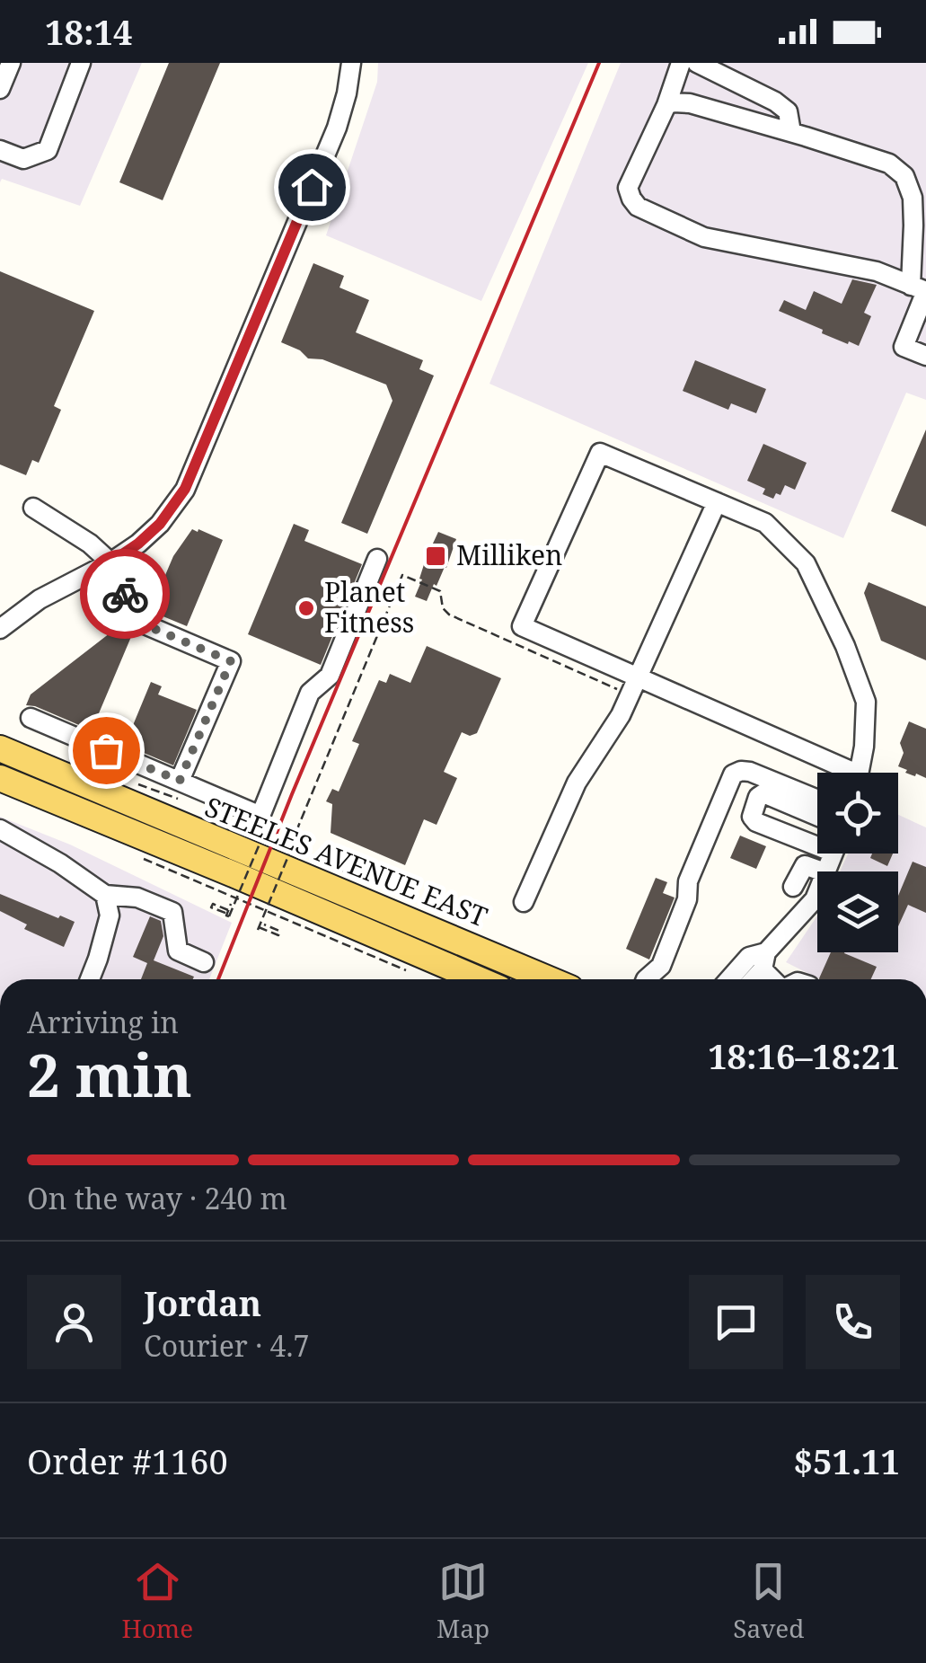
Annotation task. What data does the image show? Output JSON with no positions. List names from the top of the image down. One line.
{"streets":{"main road":["STEELES AVENUE EAST"]},"places":{"transit":["Milliken"],"other":["Planet Fitness"]},"page":{"status":"18:14","heading":["2 min","Arriving in","18:16–18:21"],"panel":["Jordan","Courier · 4.7","Order #1160","$51.11"],"bar":"On the way · 240 m","tabs":["Home","Map","Saved"]}}
